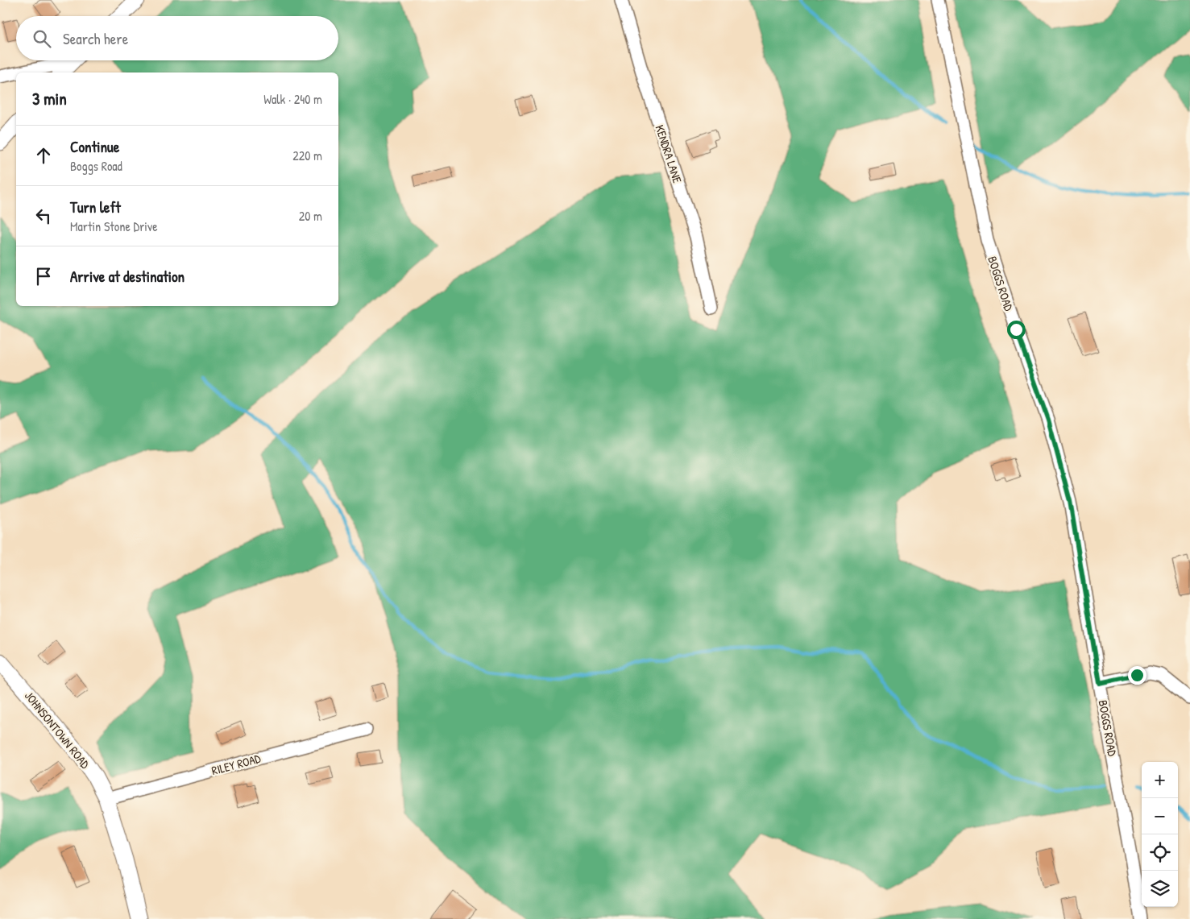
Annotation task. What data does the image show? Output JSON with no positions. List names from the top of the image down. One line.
{"streets":{"street":["KENDRA LANE","BOGGS ROAD","JOHNSONTOWN ROAD","RILEY ROAD"]},"crossings":[["JOHNSONTOWN ROAD","RILEY ROAD"]],"page":{"search":"Search here","heading":["3 min","Walk · 240 m"],"list":[["Continue","Boggs Road","220 m"],["Turn left","Martin Stone Drive","20 m"],"Arrive at destination"],"map_buttons":["+","−"]}}
